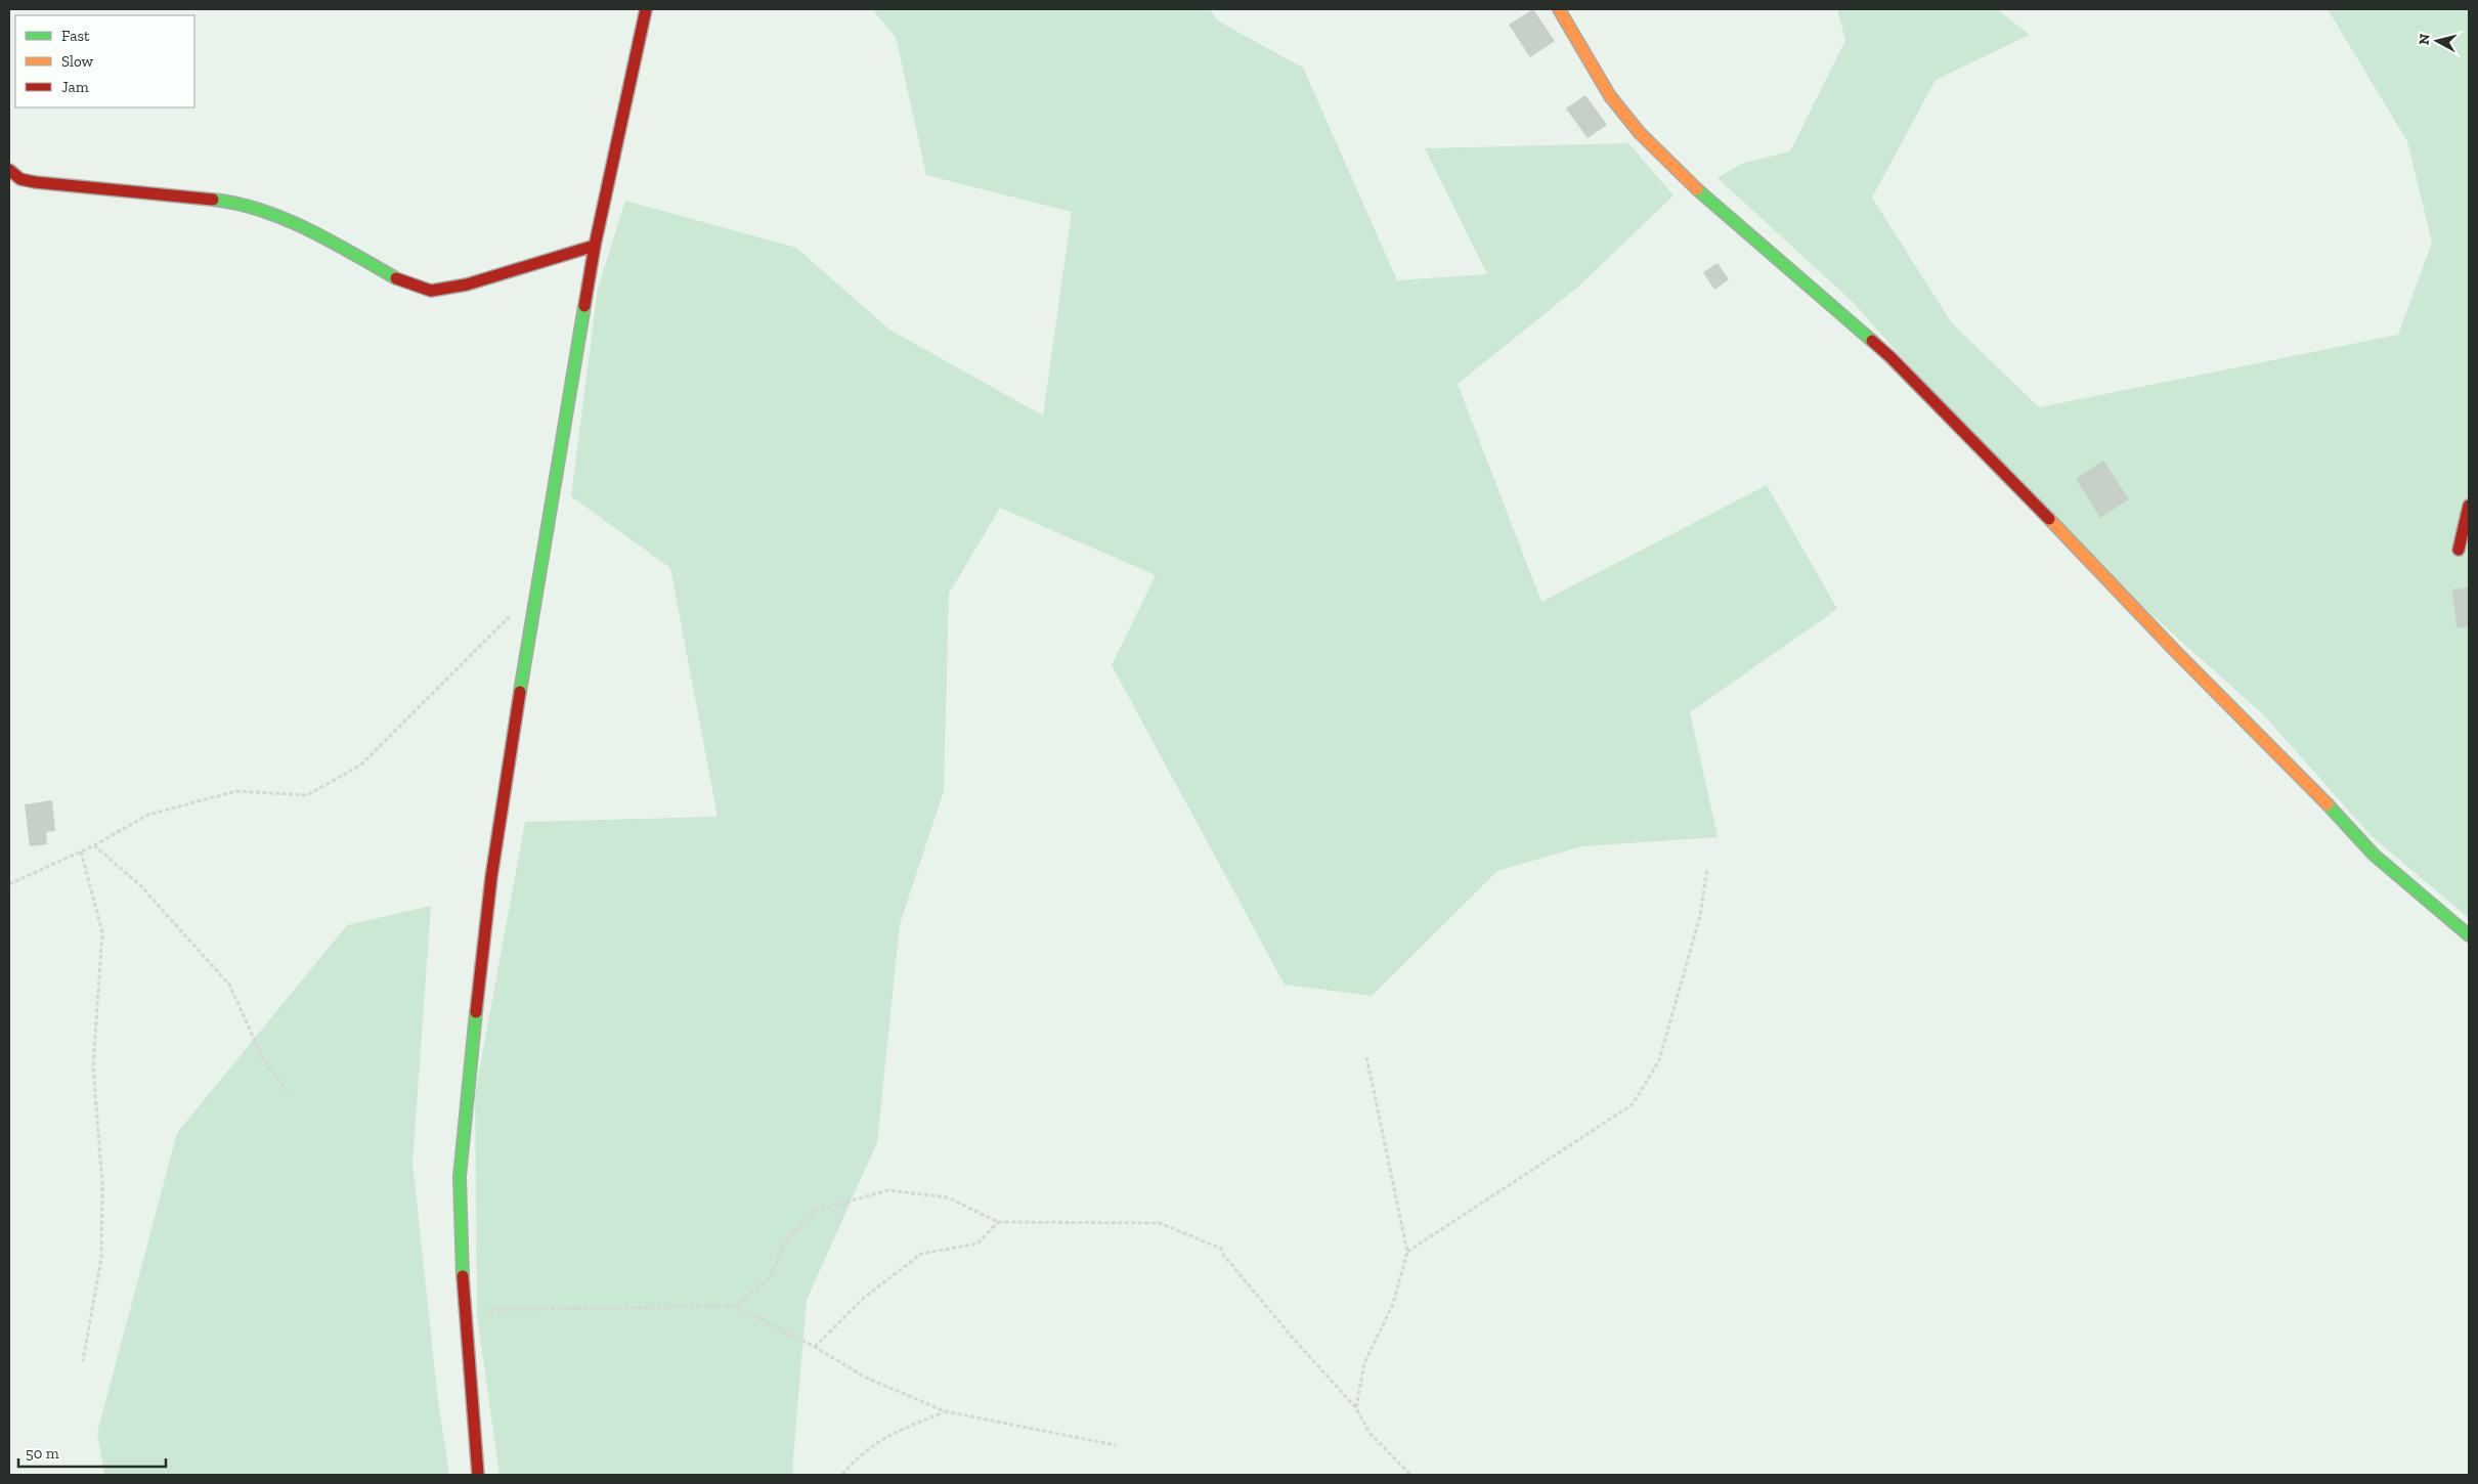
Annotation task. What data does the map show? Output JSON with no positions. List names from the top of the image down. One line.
{"legend":["Fast","Slow","Jam"],"scale_bar":"50 m","north":"left"}
